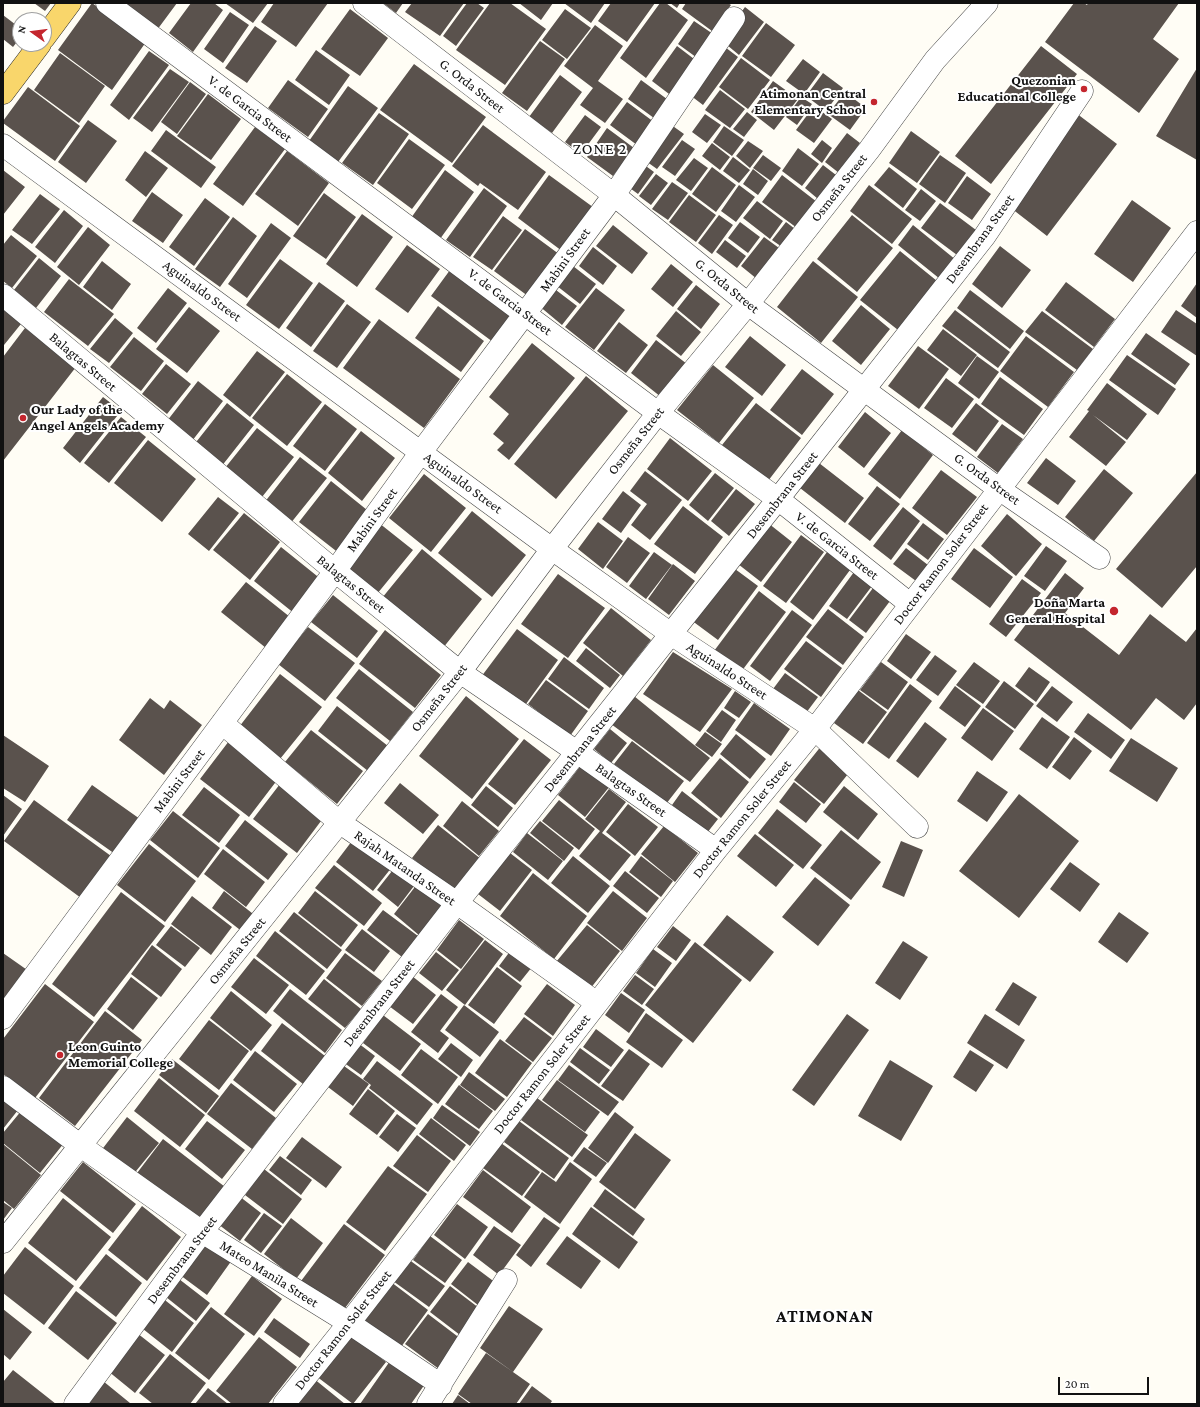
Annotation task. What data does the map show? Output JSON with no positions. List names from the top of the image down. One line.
{"streets":{"street":["G. Orda Street","V. de Garcia Street","Osmeña Street","Desembrana Street","Mabini Street","Aguinaldo Street","Balagtas Street","Doctor Ramon Soler Street","Rajah Matanda Street","Mateo Manila Street"]},"crossings":[["G. Orda Street","Osmeña Street"],["G. Orda Street","Desembrana Street"],["G. Orda Street","Mabini Street"],["G. Orda Street","Doctor Ramon Soler Street"],["V. de Garcia Street","Osmeña Street"],["V. de Garcia Street","Desembrana Street"],["V. de Garcia Street","Mabini Street"],["V. de Garcia Street","Doctor Ramon Soler Street"],["Osmeña Street","Aguinaldo Street"],["Osmeña Street","Balagtas Street"],["Osmeña Street","Rajah Matanda Street"],["Osmeña Street","Mateo Manila Street"],["Desembrana Street","Aguinaldo Street"],["Desembrana Street","Balagtas Street"],["Desembrana Street","Rajah Matanda Street"],["Desembrana Street","Mateo Manila Street"],["Mabini Street","Aguinaldo Street"],["Mabini Street","Balagtas Street"],["Mabini Street","Rajah Matanda Street"],["Aguinaldo Street","Doctor Ramon Soler Street"],["Balagtas Street","Doctor Ramon Soler Street"],["Doctor Ramon Soler Street","Rajah Matanda Street"],["Doctor Ramon Soler Street","Mateo Manila Street"]],"districts":["ZONE 2","ATIMONAN"],"places":["Quezonian Educational College","Atimonan Central Elementary School","Our Lady of the Angel Angels Academy","Doña Marta General Hospital","Leon Guinto Memorial College"],"scale_bar":"20 m","north":"left"}
